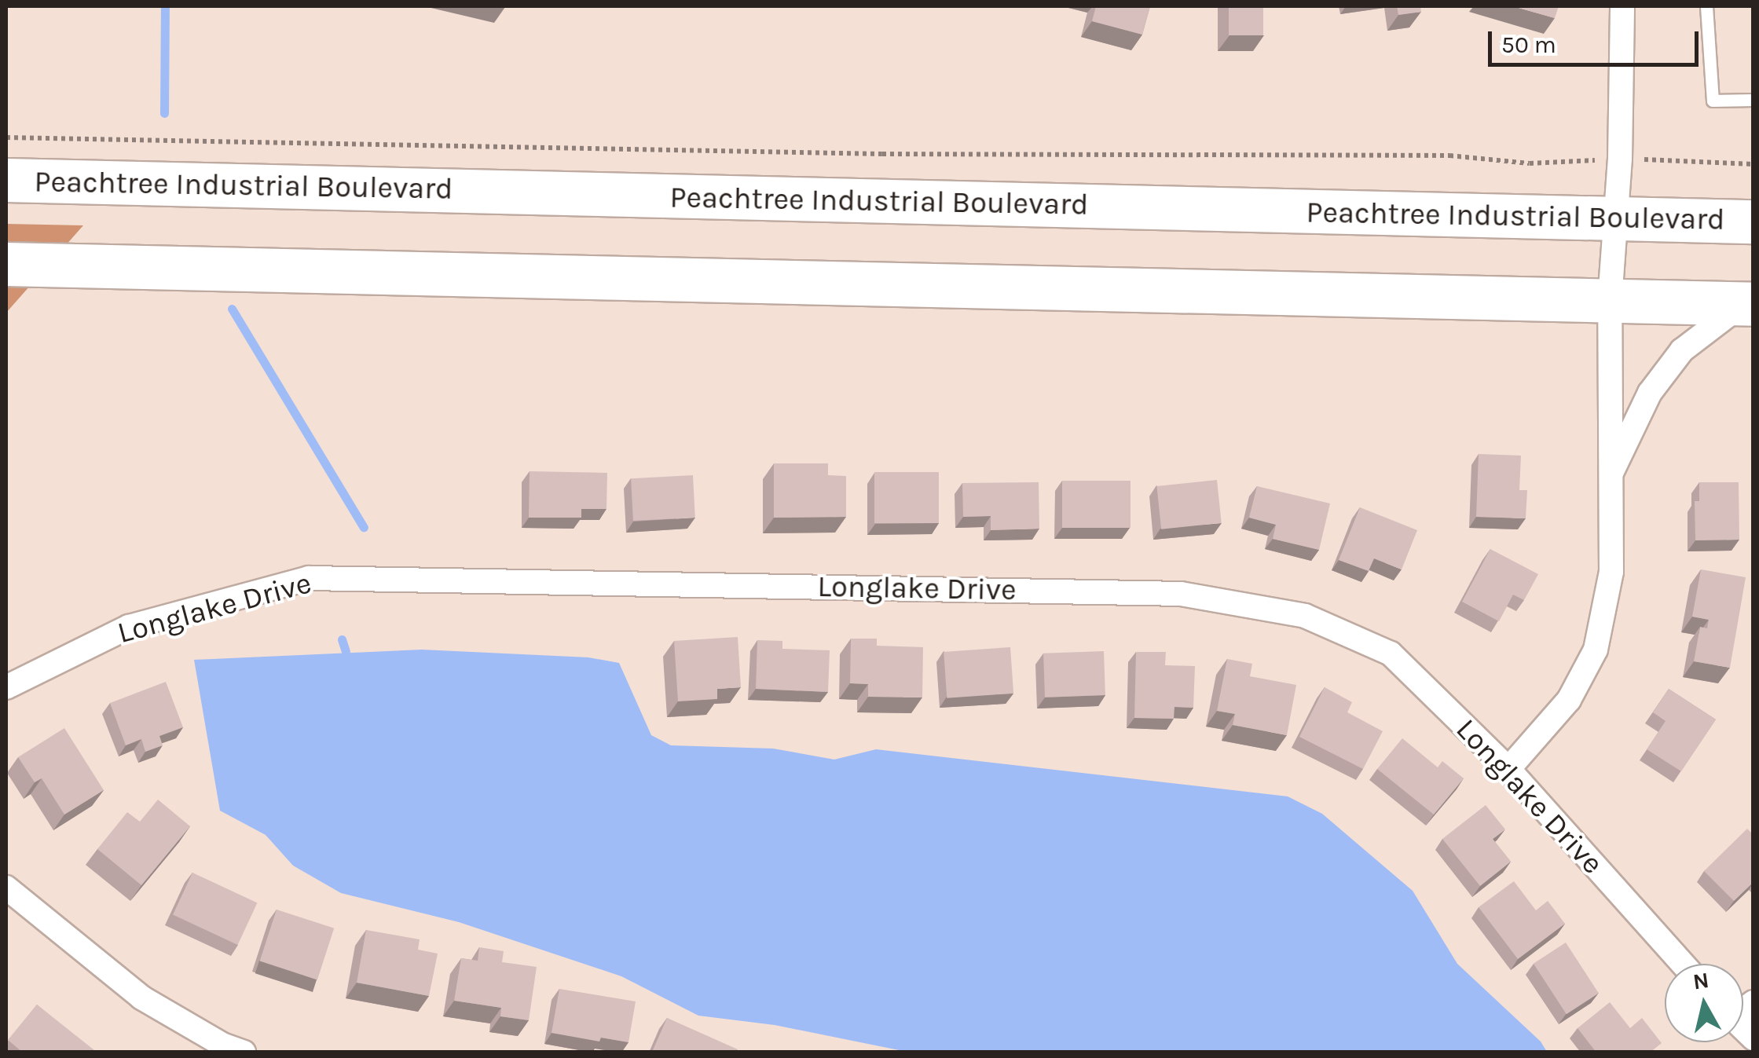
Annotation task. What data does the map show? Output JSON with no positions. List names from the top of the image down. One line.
{"streets":{"highway":["Peachtree Industrial Boulevard"],"street":["Longlake Drive"]},"scale_bar":"50 m","north":"top"}
